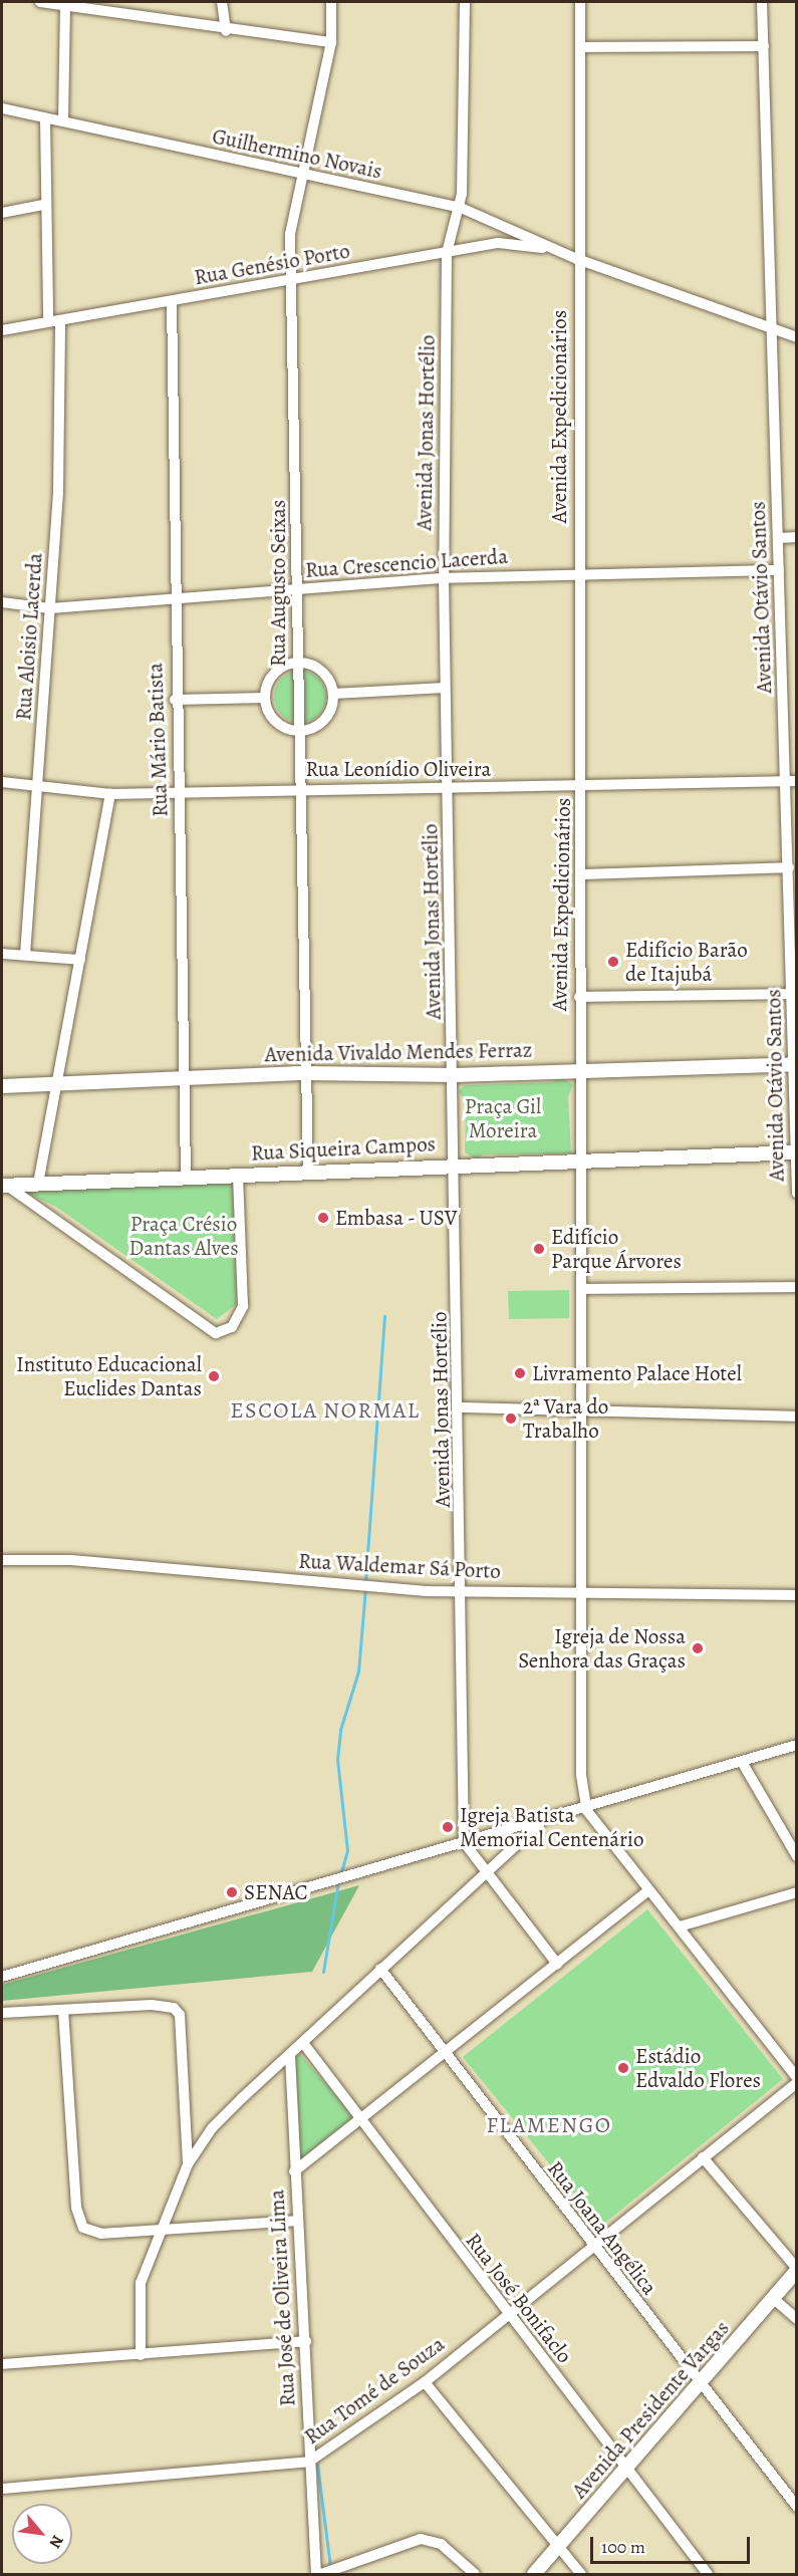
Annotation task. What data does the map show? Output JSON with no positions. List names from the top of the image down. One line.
{"streets":{"main road":["Avenida Vivaldo Mendes Ferraz","Rua Siqueira Campos","Avenida Presidente Vargas"],"street":["Guilhermino Novais","Rua Genésio Porto","Avenida Expedicionários","Avenida Jonas Hortélio","Rua Crescencio Lacerda","Rua Augusto Seixas","Avenida Otávio Santos","Rua Aloisio Lacerda","Rua Mário Batista","Rua Leonídio Oliveira","Rua Waldemar Sá Porto","Rua Joana Angélica","Rua José de Oliveira Lima","Rua José Bonifaclo","Rua Tomé de Souza"]},"crossings":[["Guilhermino Novais","Rua Genésio Porto"],["Guilhermino Novais","Avenida Expedicionários"],["Guilhermino Novais","Avenida Jonas Hortélio"],["Guilhermino Novais","Rua Augusto Seixas"],["Guilhermino Novais","Avenida Otávio Santos"],["Rua Genésio Porto","Avenida Jonas Hortélio"],["Rua Genésio Porto","Rua Augusto Seixas"],["Rua Genésio Porto","Rua Aloisio Lacerda"],["Rua Genésio Porto","Rua Mário Batista"],["Avenida Expedicionários","Rua Crescencio Lacerda"],["Avenida Expedicionários","Rua Leonídio Oliveira"],["Avenida Expedicionários","Avenida Vivaldo Mendes Ferraz"],["Avenida Expedicionários","Rua Siqueira Campos"],["Avenida Expedicionários","Rua Waldemar Sá Porto"],["Avenida Jonas Hortélio","Rua Crescencio Lacerda"],["Avenida Jonas Hortélio","Rua Leonídio Oliveira"],["Avenida Jonas Hortélio","Avenida Vivaldo Mendes Ferraz"],["Avenida Jonas Hortélio","Rua Siqueira Campos"],["Avenida Jonas Hortélio","Rua Waldemar Sá Porto"],["Rua Crescencio Lacerda","Rua Augusto Seixas"],["Rua Crescencio Lacerda","Avenida Otávio Santos"],["Rua Crescencio Lacerda","Rua Aloisio Lacerda"],["Rua Crescencio Lacerda","Rua Mário Batista"],["Rua Augusto Seixas","Rua Leonídio Oliveira"],["Rua Augusto Seixas","Avenida Vivaldo Mendes Ferraz"],["Rua Augusto Seixas","Rua Siqueira Campos"],["Avenida Otávio Santos","Rua Leonídio Oliveira"],["Avenida Otávio Santos","Avenida Vivaldo Mendes Ferraz"],["Avenida Otávio Santos","Rua Siqueira Campos"],["Rua Aloisio Lacerda","Rua Leonídio Oliveira"],["Rua Mário Batista","Rua Leonídio Oliveira"],["Rua Mário Batista","Avenida Vivaldo Mendes Ferraz"],["Rua Mário Batista","Rua Siqueira Campos"],["Rua Joana Angélica","Rua Tomé de Souza"],["Rua Joana Angélica","Avenida Presidente Vargas"],["Rua José de Oliveira Lima","Rua Tomé de Souza"],["Rua José Bonifaclo","Rua Tomé de Souza"],["Rua José Bonifaclo","Avenida Presidente Vargas"]],"districts":["ESCOLA NORMAL","FLAMENGO"],"parks":["Praça Gil Moreira","Praça Crésio Dantas Alves"],"places":["Edifício Barão de Itajubá","Embasa - USV","Edifício Parque Árvores","Livramento Palace Hotel","Instituto Educacional Euclides Dantas","2ª Vara do Trabalho","Igreja de Nossa Senhora das Graças","Igreja Batista Memorial Centenário","SENAC","Estádio Edvaldo Flores"],"scale_bar":"100 m","north":"bottom right"}
